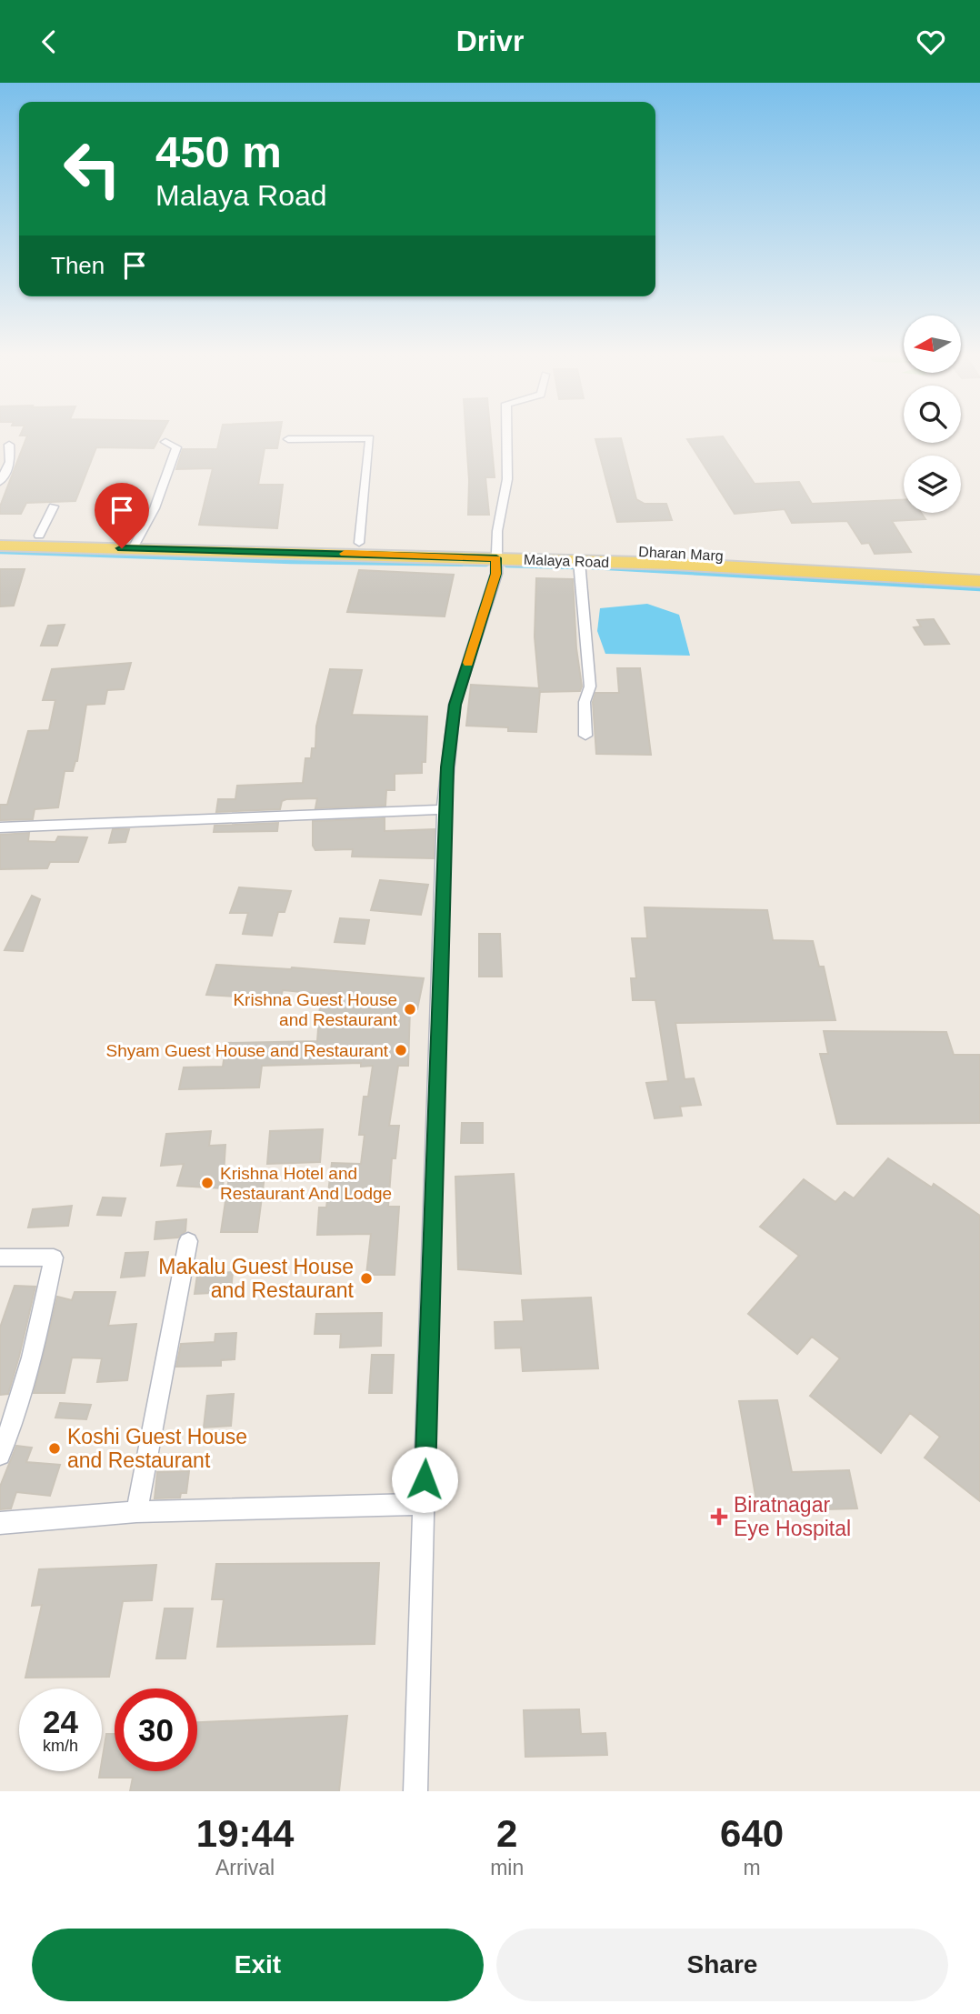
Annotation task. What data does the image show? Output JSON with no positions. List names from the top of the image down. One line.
{"streets":{"main road":["Dharan Marg","Malaya Road"]},"crossings":[["Dharan Marg","Malaya Road"]],"places":{"other":["Krishna Guest House and Restaurant","Shyam Guest House and Restaurant","Krishna Hotel and Restaurant And Lodge","Makalu Guest House and Restaurant","Koshi Guest House and Restaurant"],"health":["Biratnagar Eye Hospital"]},"north":"left","page":{"header":"Drivr","turn":["450 m","Malaya Road"],"then":"Then","speed":"24 km/h","limit":"30","eta":["19:44","Arrival","2","min","640","m"],"buttons":["Exit","Share"]}}
